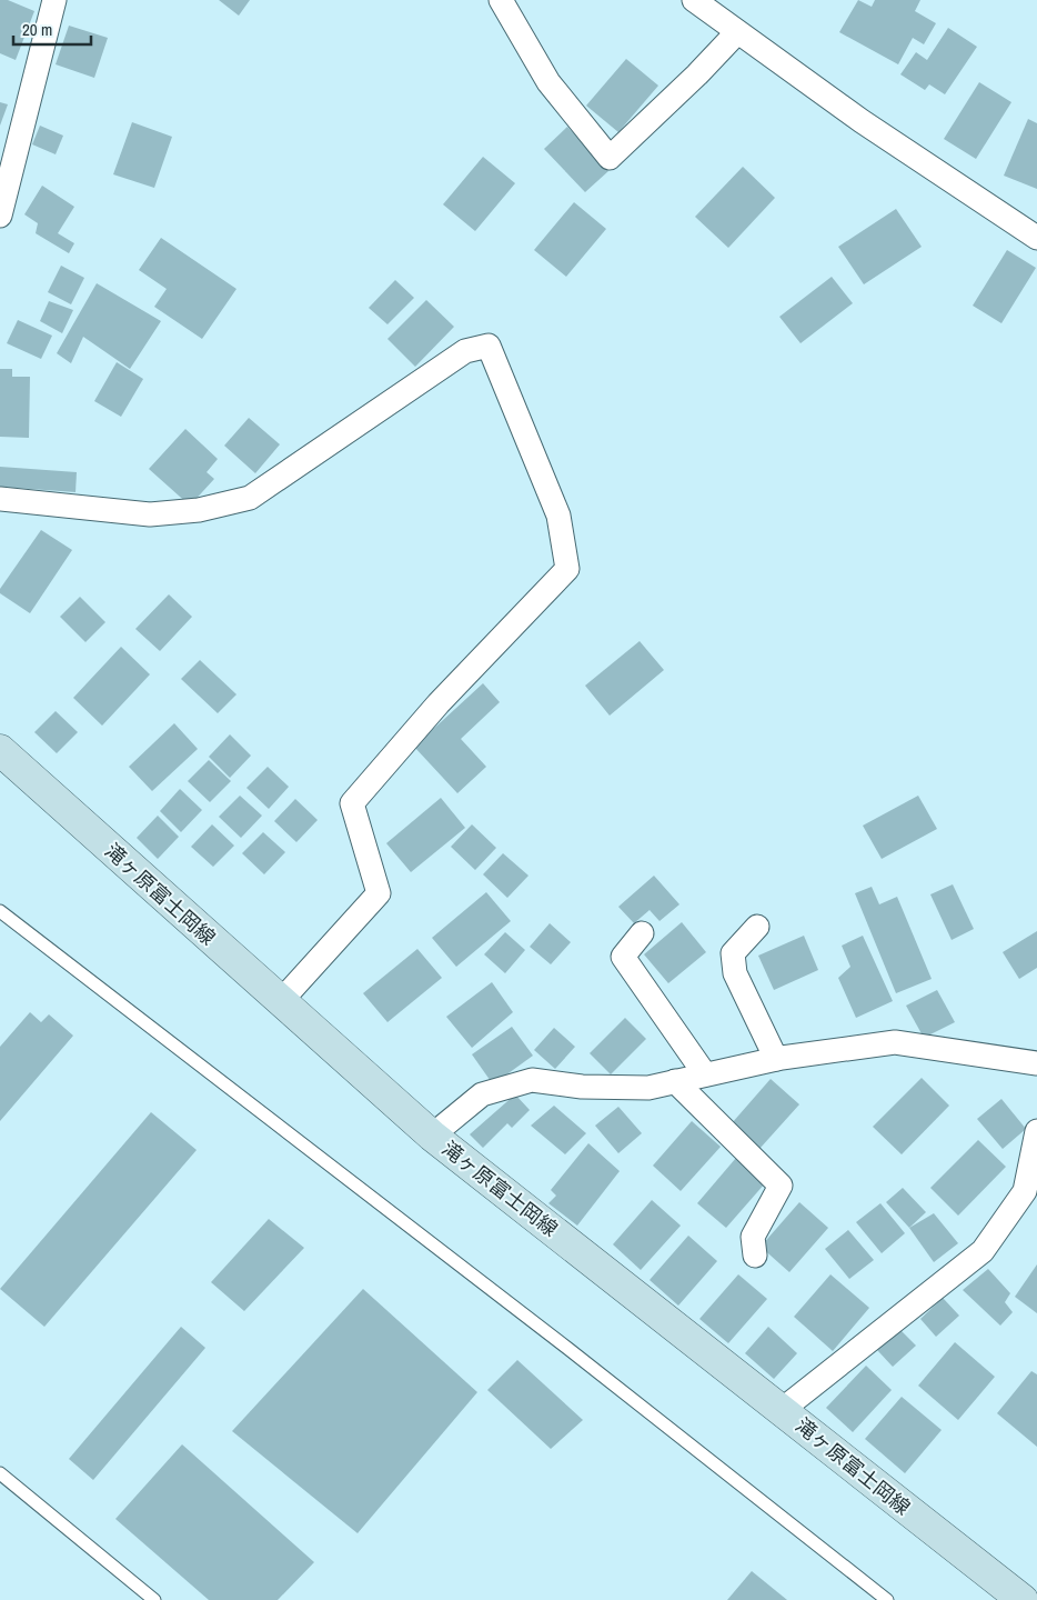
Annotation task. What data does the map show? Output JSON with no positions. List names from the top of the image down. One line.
{"streets":{"main road":["滝ヶ原富士岡線"]},"scale_bar":"20 m"}
